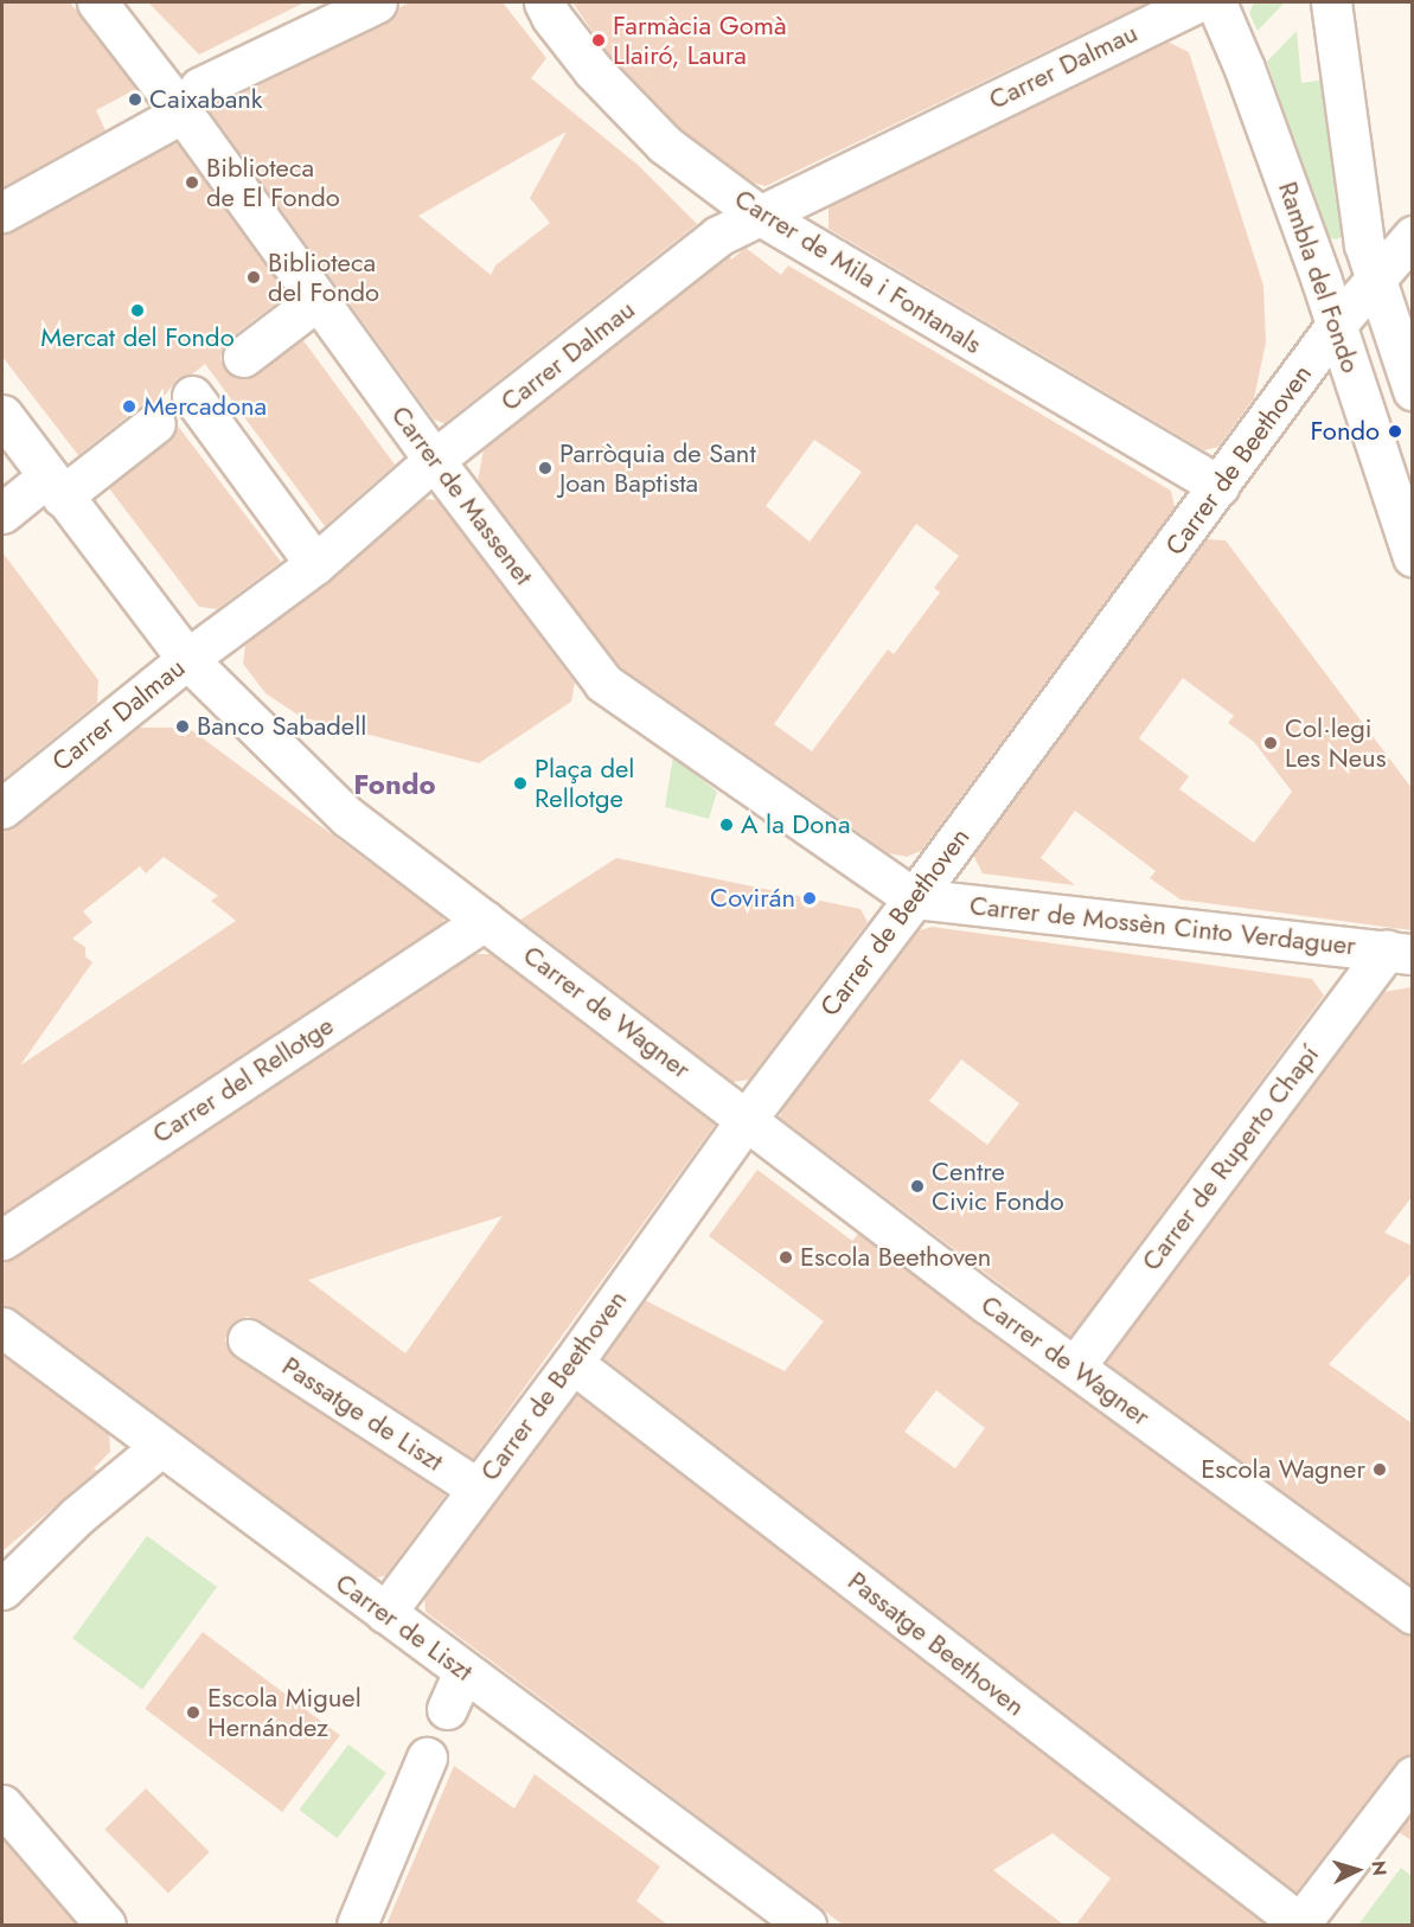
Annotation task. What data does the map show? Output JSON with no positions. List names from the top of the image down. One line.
{"streets":{"street":["Carrer Dalmau","Carrer de Mila i Fontanals","Rambla del Fondo","Carrer de Beethoven","Carrer de Massenet","Carrer de Mossèn Cinto Verdaguer","Carrer de Wagner","Carrer del Rellotge","Carrer de Ruperto Chapí","Passatge de Liszt","Carrer de Liszt","Passatge Beethoven"]},"crossings":[["Carrer Dalmau","Carrer de Mila i Fontanals"],["Carrer Dalmau","Carrer de Massenet"],["Carrer de Mila i Fontanals","Carrer de Beethoven"],["Rambla del Fondo","Carrer de Beethoven"],["Carrer de Beethoven","Carrer de Massenet"],["Carrer de Beethoven","Carrer de Mossèn Cinto Verdaguer"],["Carrer de Beethoven","Carrer de Wagner"],["Carrer de Beethoven","Passatge de Liszt"],["Carrer de Beethoven","Carrer de Liszt"],["Carrer de Beethoven","Passatge Beethoven"],["Carrer de Massenet","Carrer de Mossèn Cinto Verdaguer"],["Carrer de Mossèn Cinto Verdaguer","Carrer de Ruperto Chapí"],["Carrer de Wagner","Carrer del Rellotge"],["Carrer de Wagner","Carrer de Ruperto Chapí"]],"districts":["Fondo"],"places":["Farmàcia Gomà Llairó, Laura","Caixabank","Biblioteca de El Fondo","Biblioteca del Fondo","Mercat del Fondo","Mercadona","Fondo","Parròquia de Sant Joan Baptista","Banco Sabadell","Col·legi Les Neus","Plaça del Rellotge","A la Dona","Covirán","Centre Civic Fondo","Escola Beethoven","Escola Wagner","Escola Miguel Hernández"],"north":"right"}
